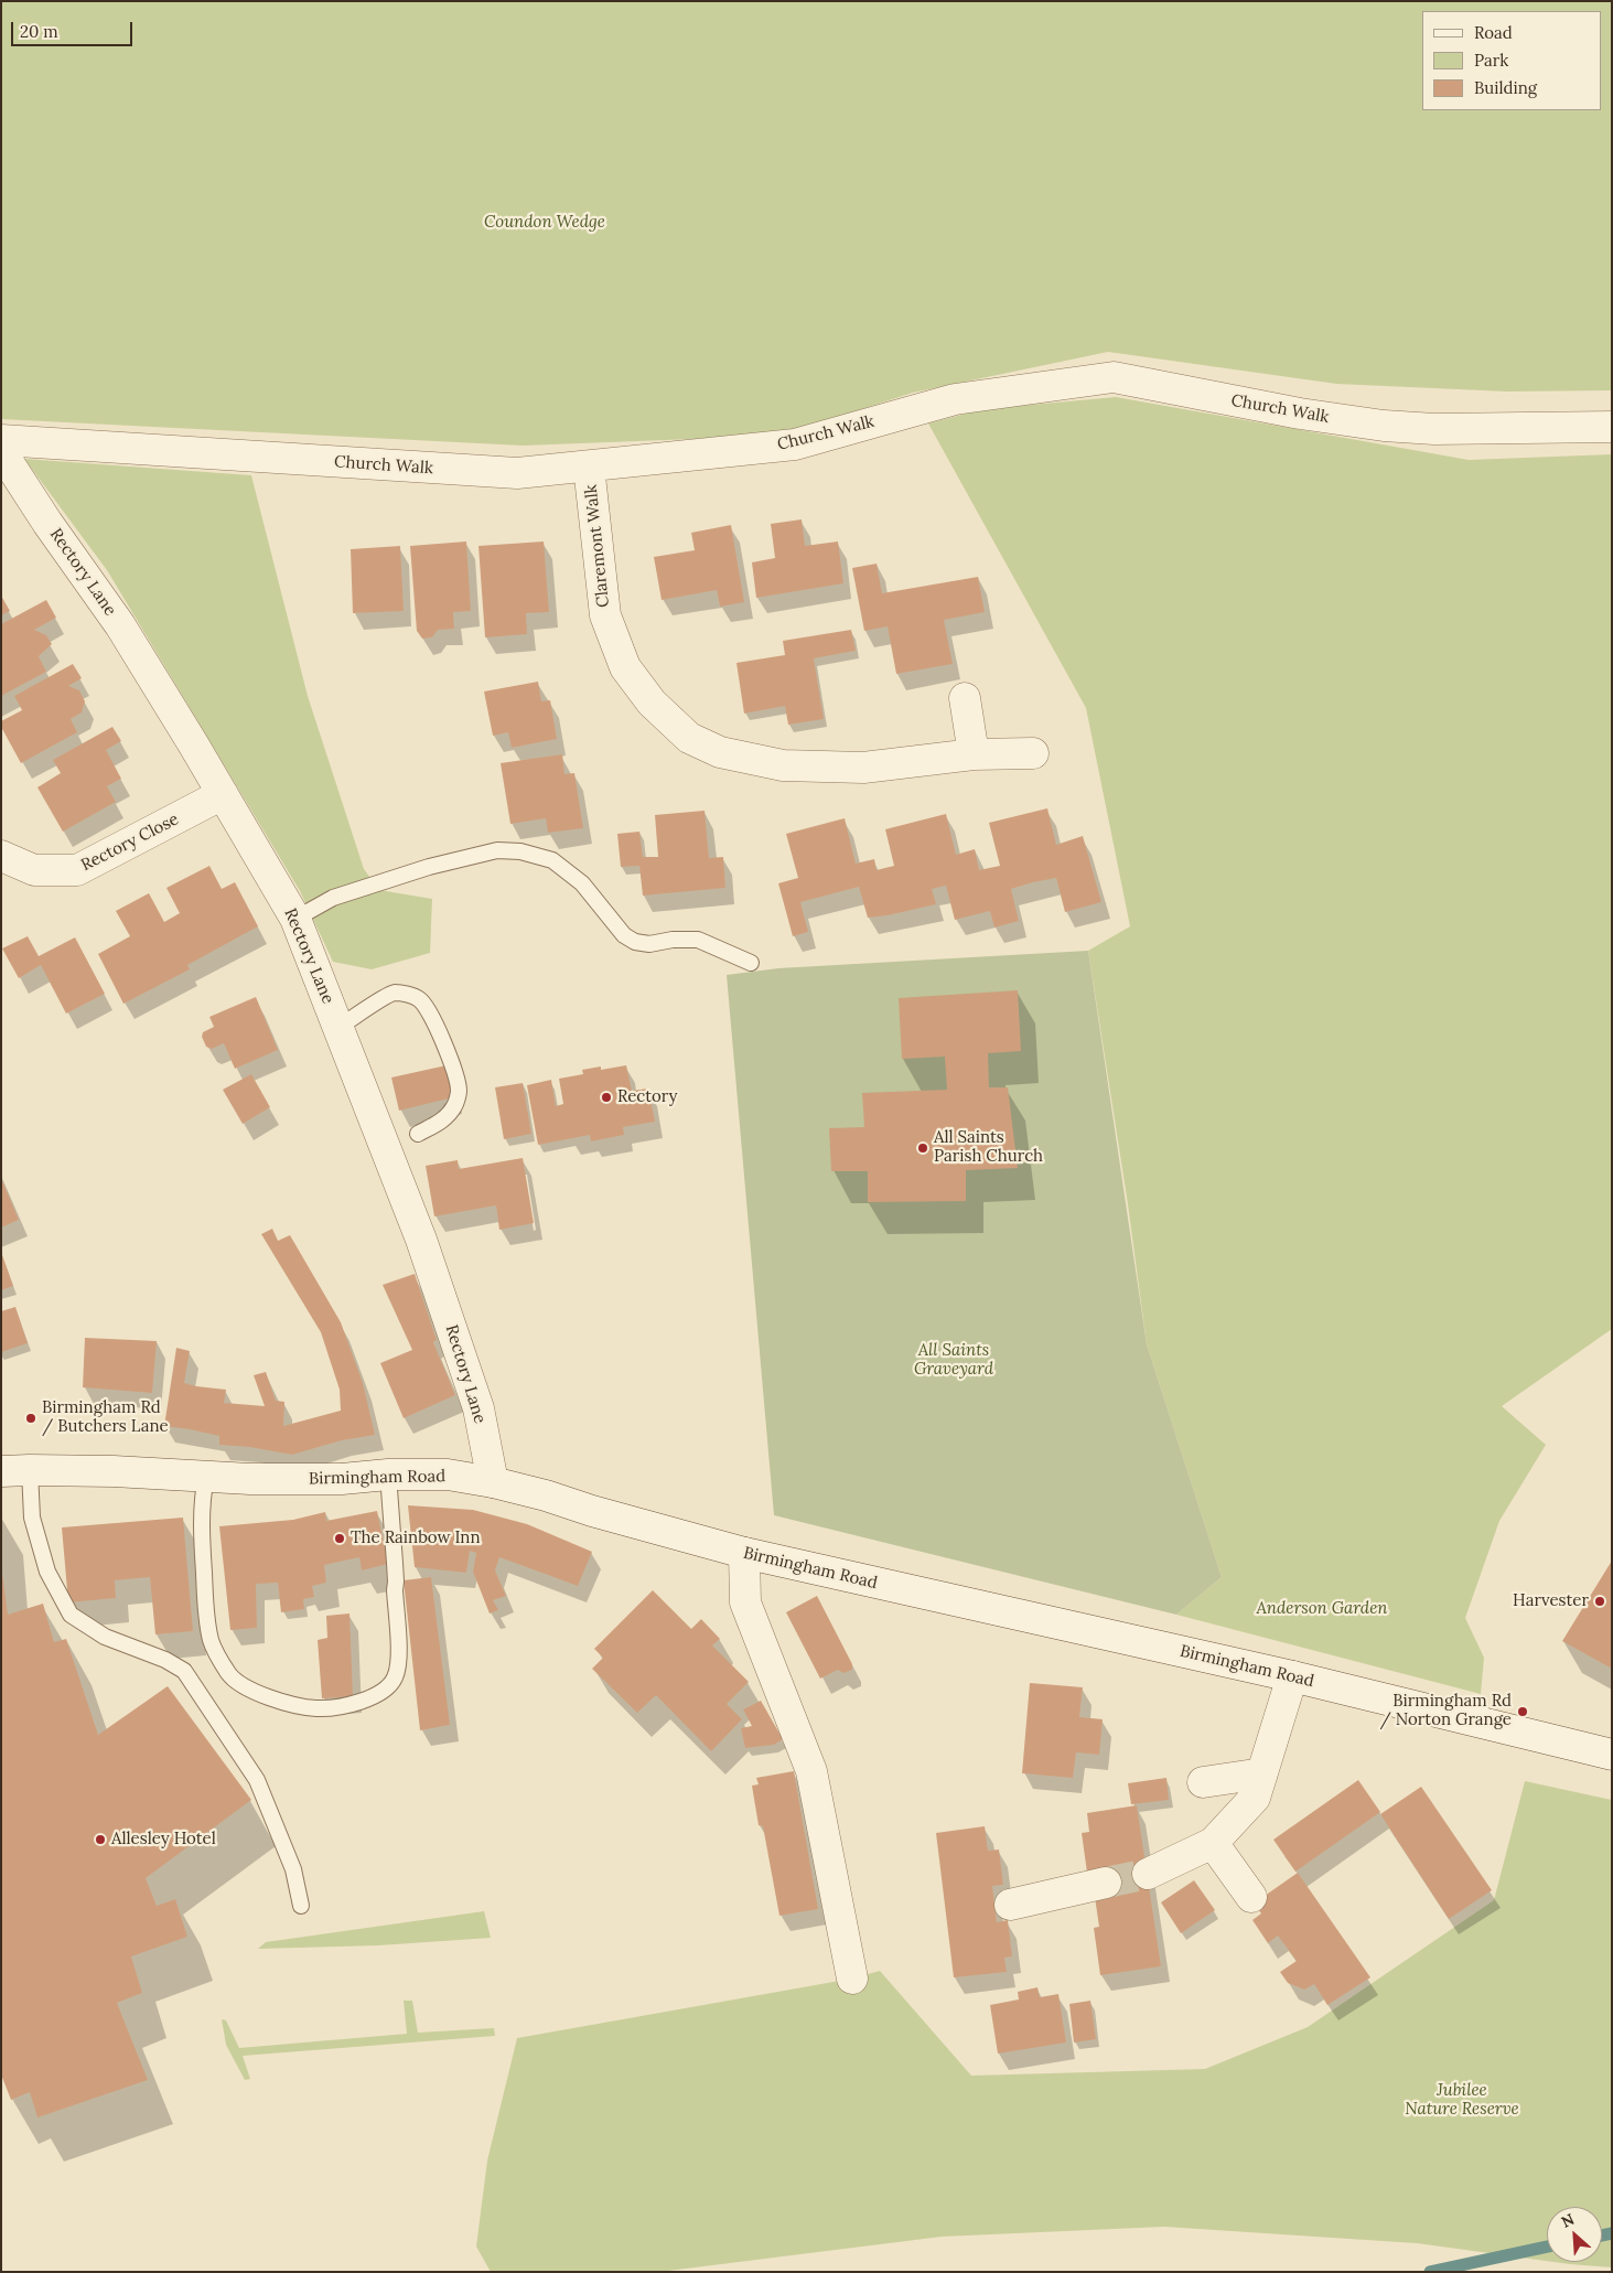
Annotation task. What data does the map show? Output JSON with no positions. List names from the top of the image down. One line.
{"streets":{"street":["Church Walk","Claremont Walk","Rectory Lane","Rectory Close","Birmingham Road"]},"crossings":[["Church Walk","Claremont Walk"],["Rectory Lane","Rectory Close"],["Rectory Lane","Birmingham Road"]],"parks":["Coundon Wedge","All Saints Graveyard","Anderson Garden","Jubilee Nature Reserve"],"places":["Rectory","All Saints Parish Church","Birmingham Rd / Butchers Lane","The Rainbow Inn","Harvester","Birmingham Rd / Norton Grange","Allesley Hotel"],"legend":["Road","Park","Building"],"scale_bar":"20 m","north":"top left"}
